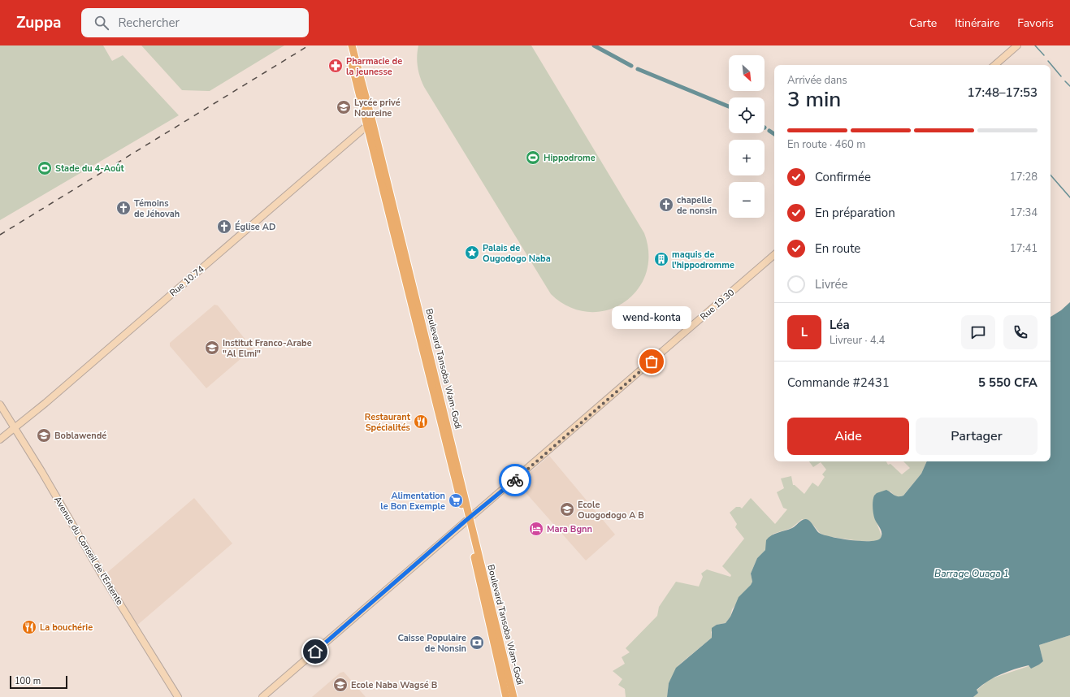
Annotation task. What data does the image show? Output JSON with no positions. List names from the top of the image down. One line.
{"streets":{"main road":["Boulevard Tansoba Wam-Godi"],"street":["Rue 10.74","Rue 19.30","Avenue du Conseil de l'Entente"]},"crossings":[["Rue 10.74","Boulevard Tansoba Wam-Godi"],["Rue 10.74","Avenue du Conseil de l'Entente"],["Rue 19.30","Boulevard Tansoba Wam-Godi"]],"water":["Barrage Ouaga 1"],"places":{"pharmacy":["Pharmacie de la jeunesse"],"school or university":["Lycée privé Noureine","Institut Franco-Arabe \"Al Elmi\"","Boblawendé","Ecole Ouogodogo A B","Ecole Naba Wagsé B"],"sports":["Hippodrome","Stade du 4-Août"],"church":["chapelle de nonsin","Témoins de Jéhovah","Église AD"],"place":["Palais de Ougodogo Naba"],"building":["maquis de l'hippodromme"],"other":["wend-konta"],"restaurant":["Restaurant Spécialités","La bouchérie"],"supermarket":["Alimentation le Bon Exemple"],"hotel":["Mara Bgnn"],"bank":["Caisse Populaire de Nonsin"]},"scale_bar":"100 m","north":"bottom right","page":{"header":"Zuppa","search":"Rechercher","nav":["Carte","Itinéraire","Favoris"],"map_buttons":["+","−"],"heading":["3 min","Arrivée dans","17:48–17:53"],"panel":["Léa","Livreur · 4.4","Commande #2431","5 550 CFA"],"bar":"En route · 460 m","list":[["Confirmée","17:28"],["En préparation","17:34"],["En route","17:41"],"Livrée"],"bubble":"wend-konta","round":"L","buttons":["Aide","Partager"],"scale":"100 m"}}
